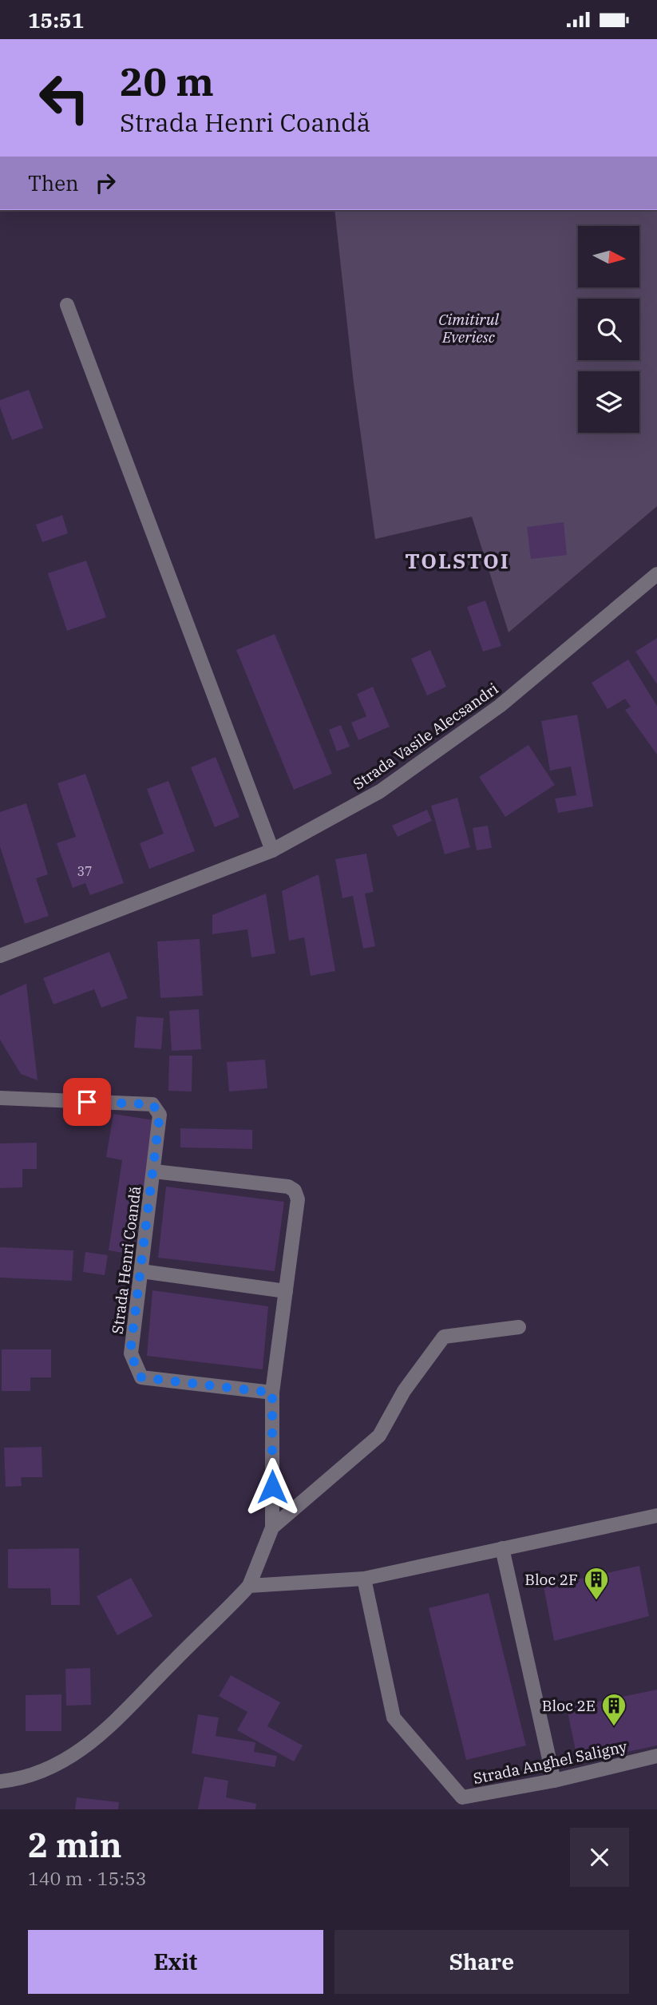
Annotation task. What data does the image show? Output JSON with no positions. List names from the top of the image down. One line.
{"streets":{"street":["Strada Vasile Alecsandri","Strada Henri Coandă","Strada Anghel Saligny"]},"districts":["TOLSTOI"],"parks":["Cimitirul Everiesc"],"places":{"building":["Bloc 2F","Bloc 2E"]},"house_numbers":["37"],"north":"right","page":{"status":"15:51","turn":["20 m","Strada Henri Coandă"],"then":"Then","heading":["2 min","140 m · 15:53"],"buttons":["Exit","Share"]}}
